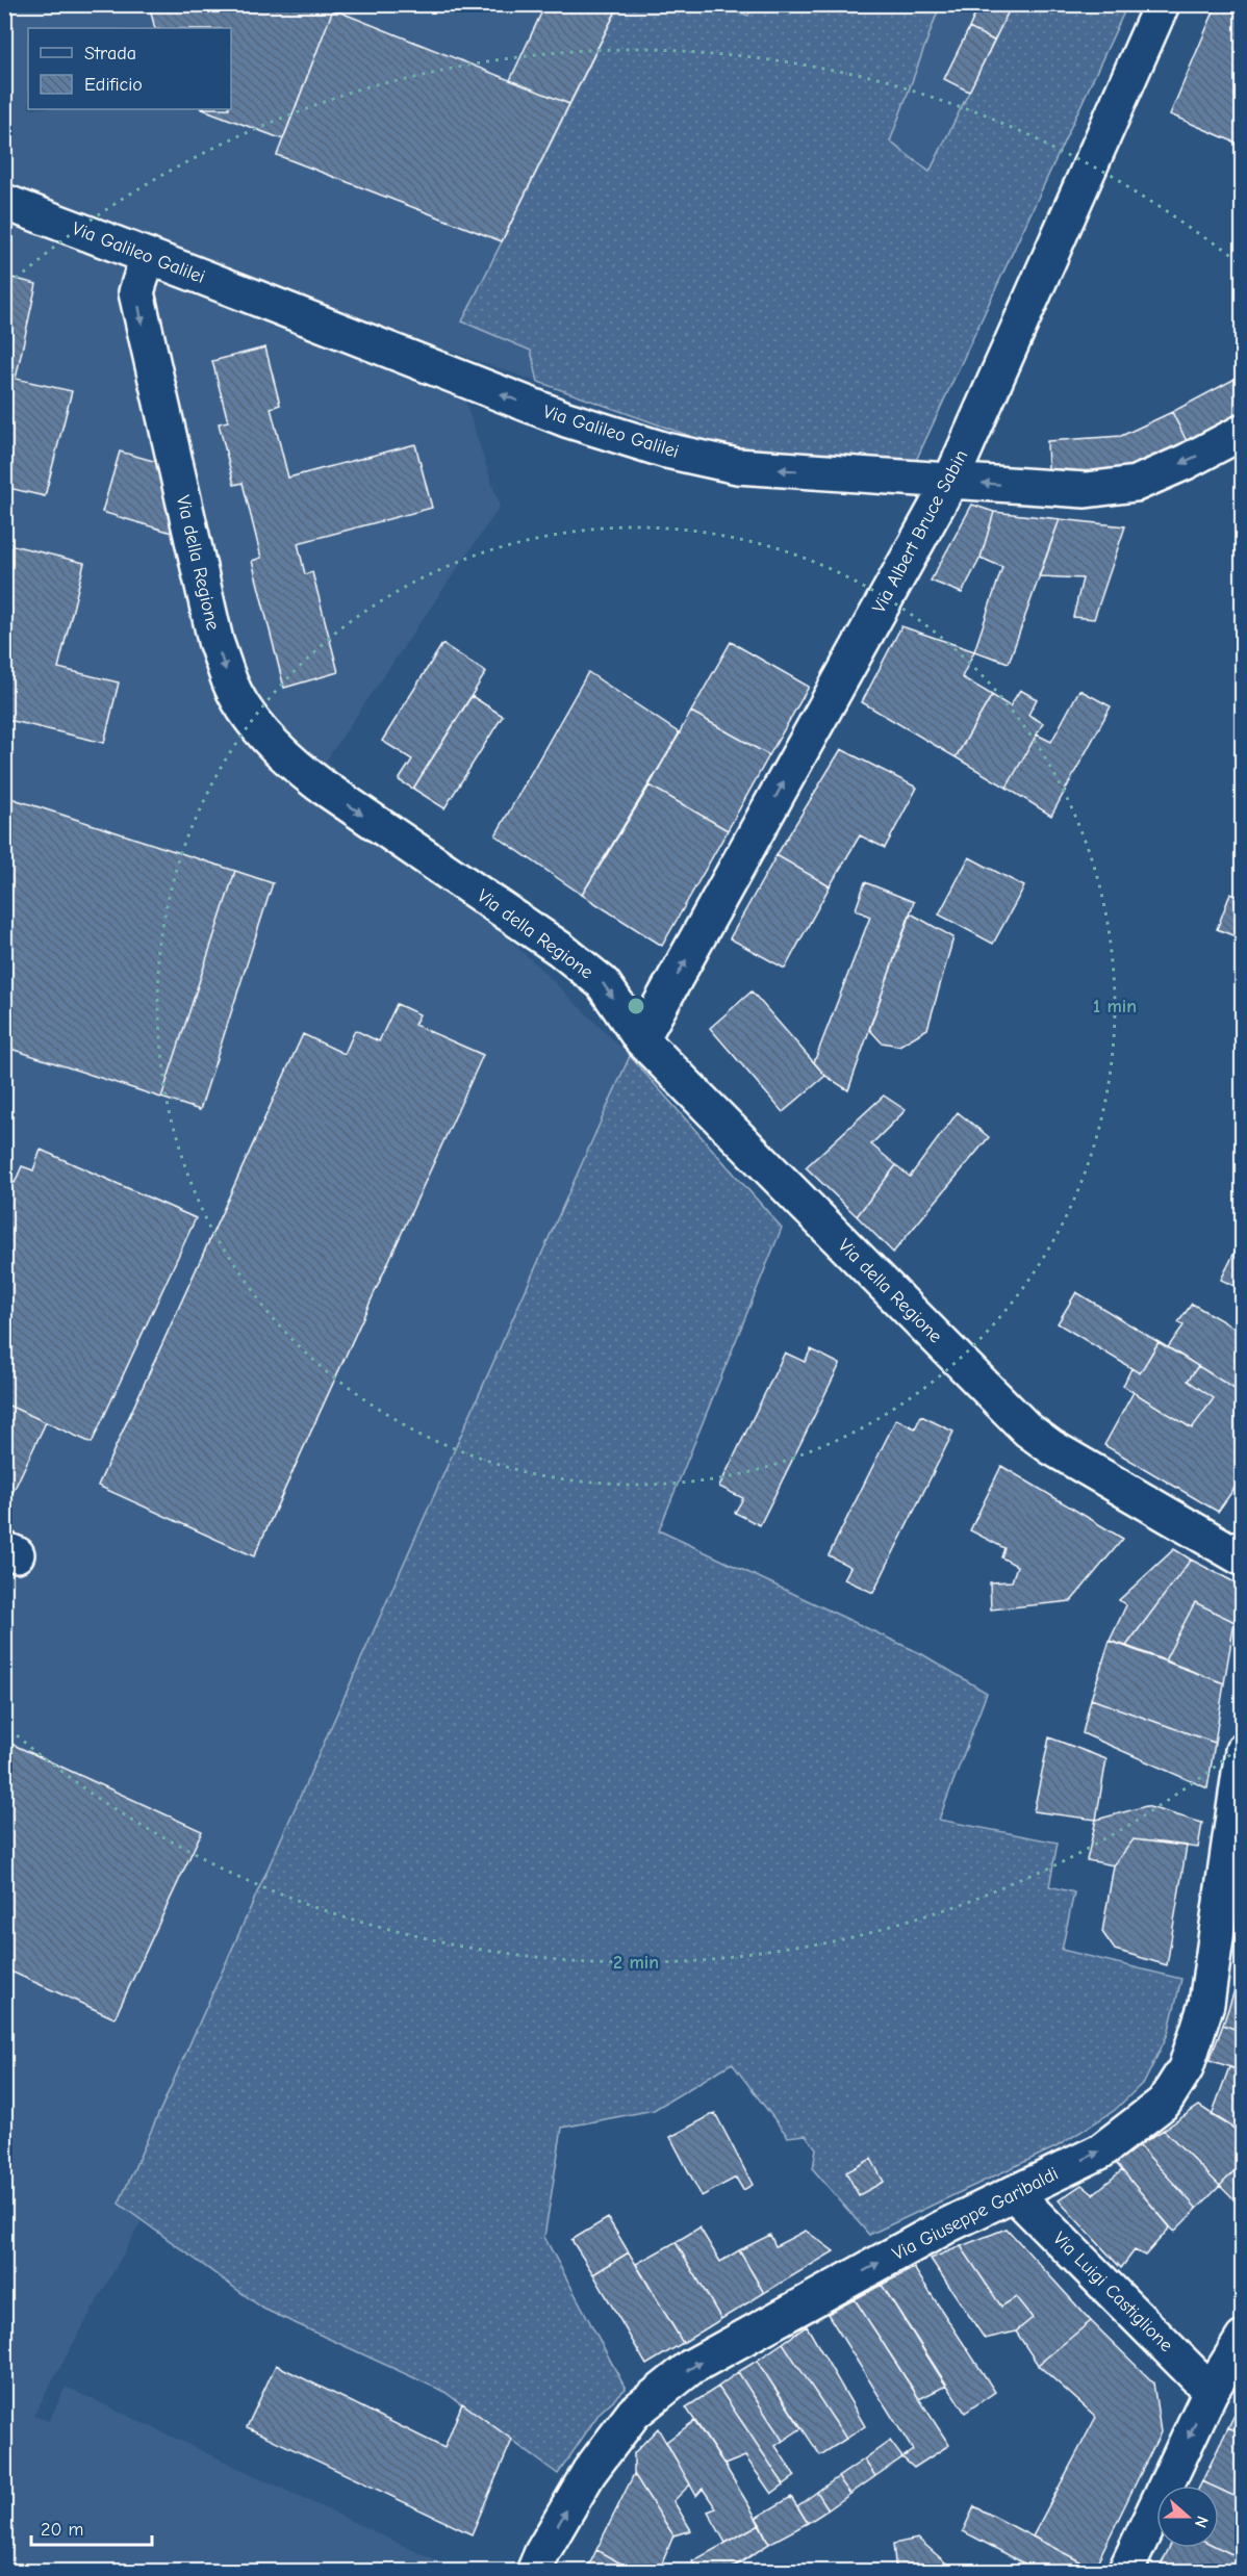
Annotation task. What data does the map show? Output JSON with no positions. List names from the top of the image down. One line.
{"streets":{"street":["Via Galileo Galilei","Via Albert Bruce Sabin","Via della Regione","Via Giuseppe Garibaldi","Via Luigi Castiglione"]},"crossings":[["Via Galileo Galilei","Via Albert Bruce Sabin"],["Via Galileo Galilei","Via della Regione"],["Via Albert Bruce Sabin","Via della Regione"],["Via Giuseppe Garibaldi","Via Luigi Castiglione"]],"one_way":["Via Galileo Galilei","Via Albert Bruce Sabin","Via della Regione","Via Giuseppe Garibaldi"],"legend":["Strada","Edificio"],"scale_bar":"20 m","north":"right","rings":["1 min","2 min"]}
